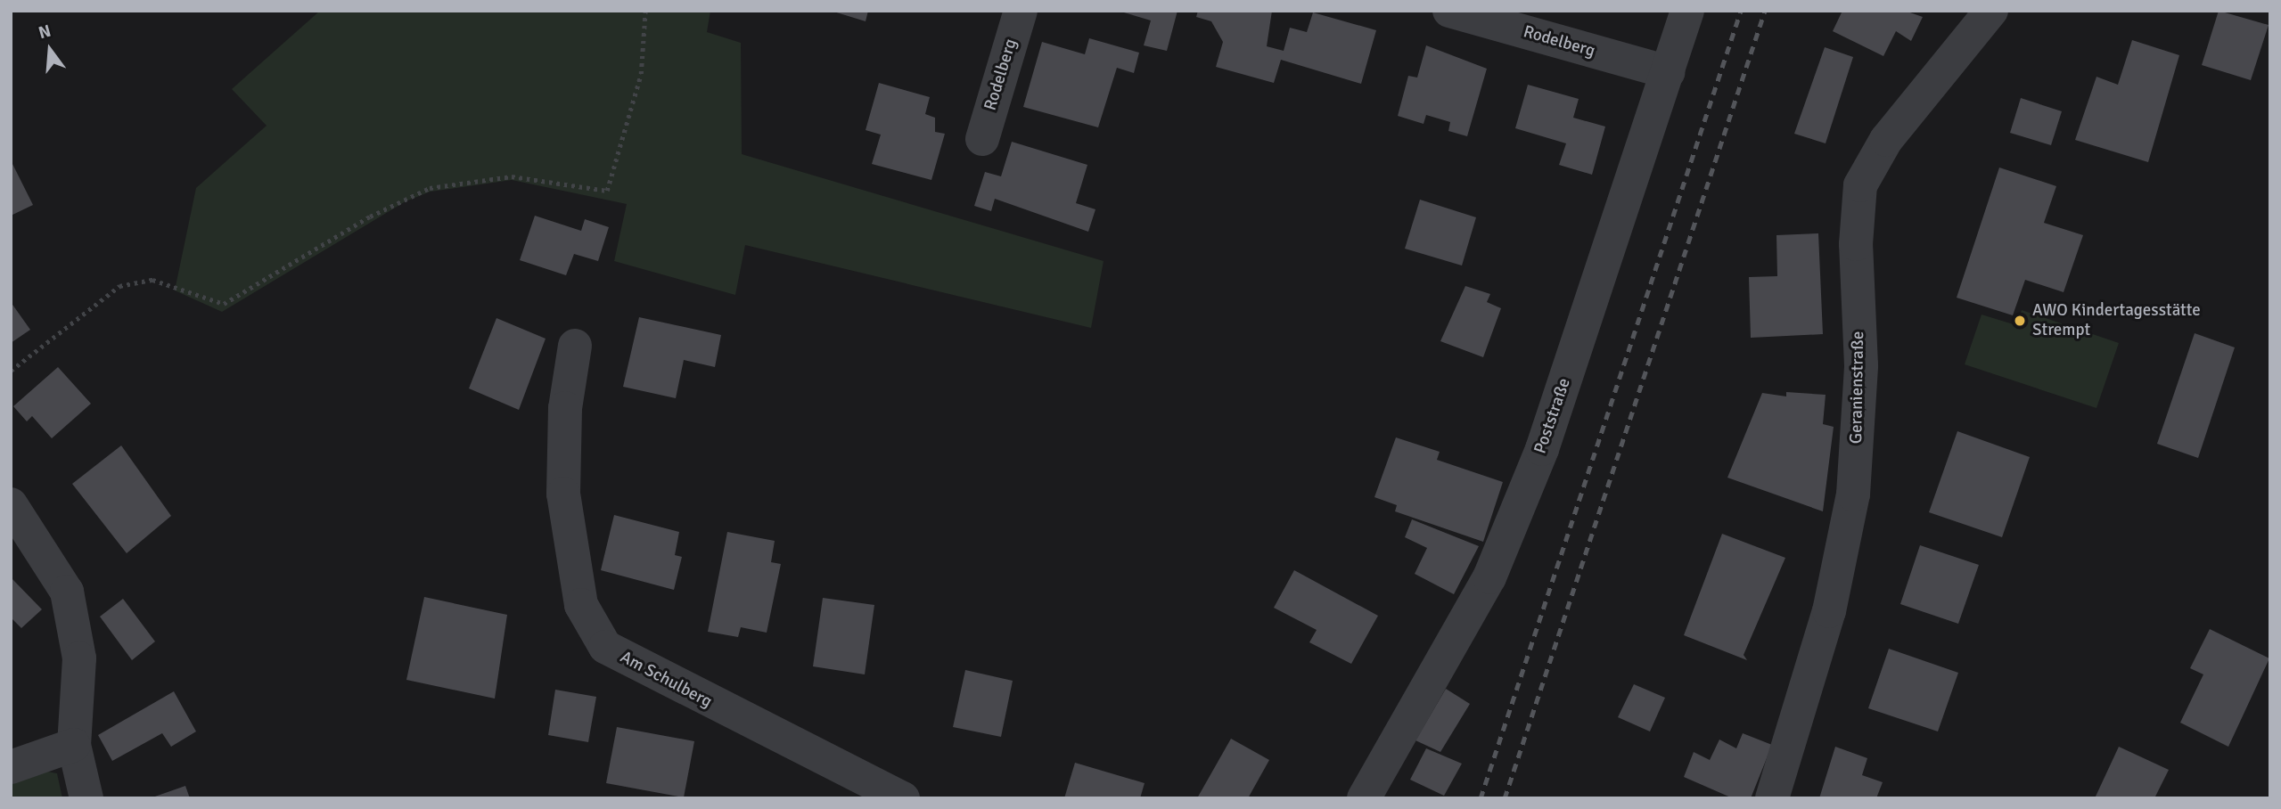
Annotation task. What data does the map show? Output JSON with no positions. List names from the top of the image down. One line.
{"streets":{"street":["Rodelberg","Geranienstraße","Poststraße","Am Schulberg"]},"crossings":[["Rodelberg","Poststraße"]],"places":["AWO Kindertagesstätte Strempt"],"north":"top"}
